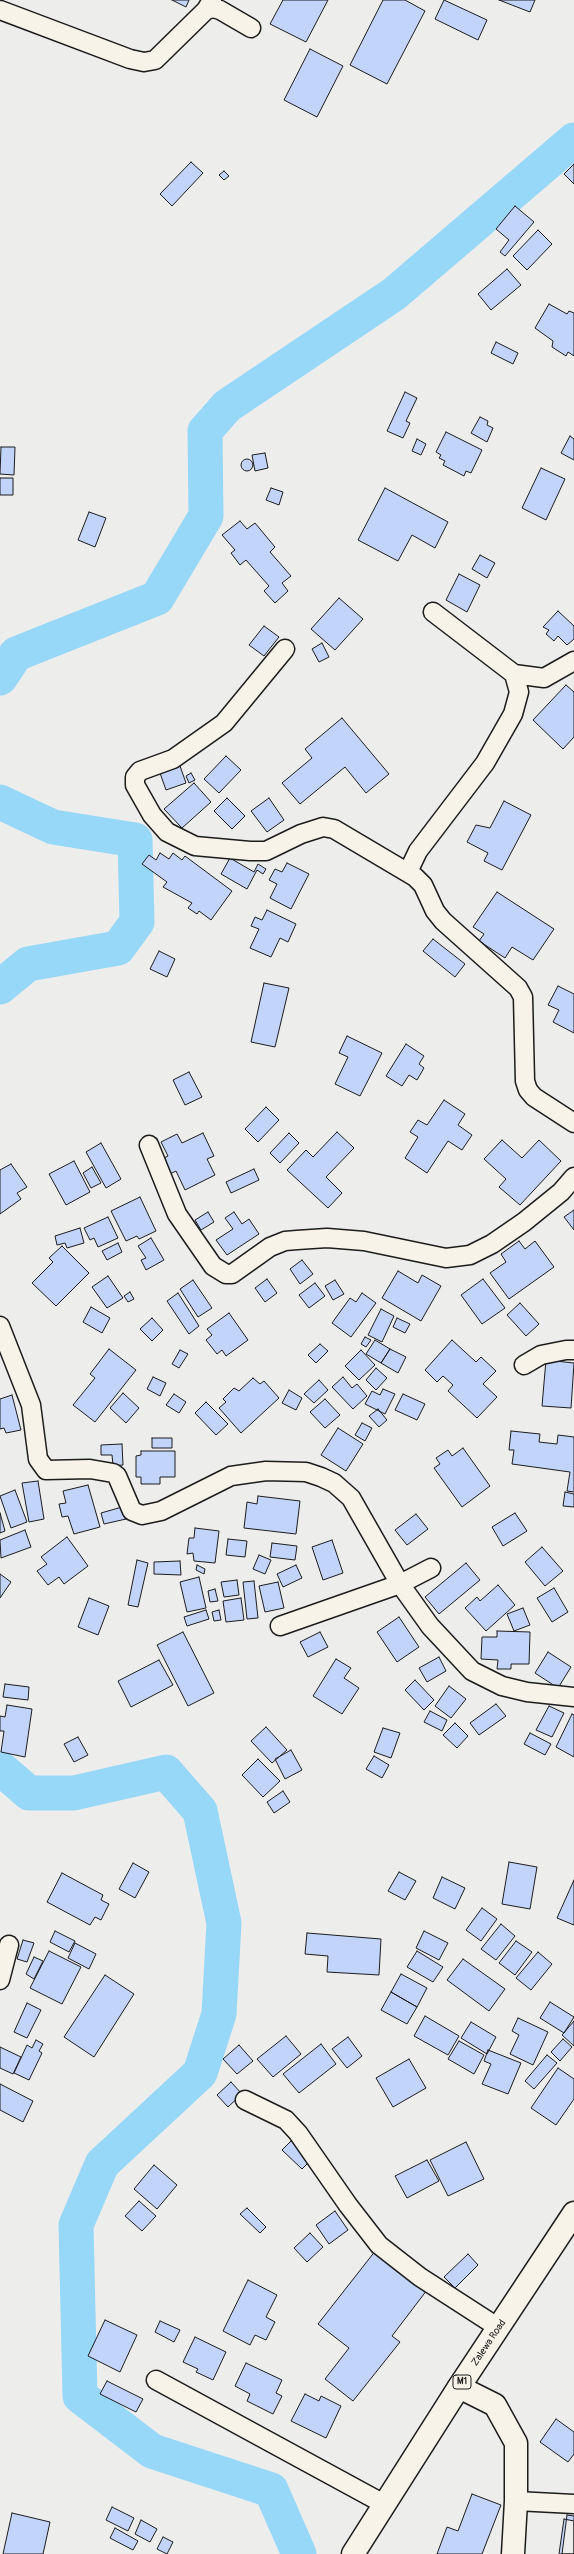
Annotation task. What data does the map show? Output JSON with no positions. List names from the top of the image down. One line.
{"streets":{"main road":["Zalewa Road","M1"]}}
